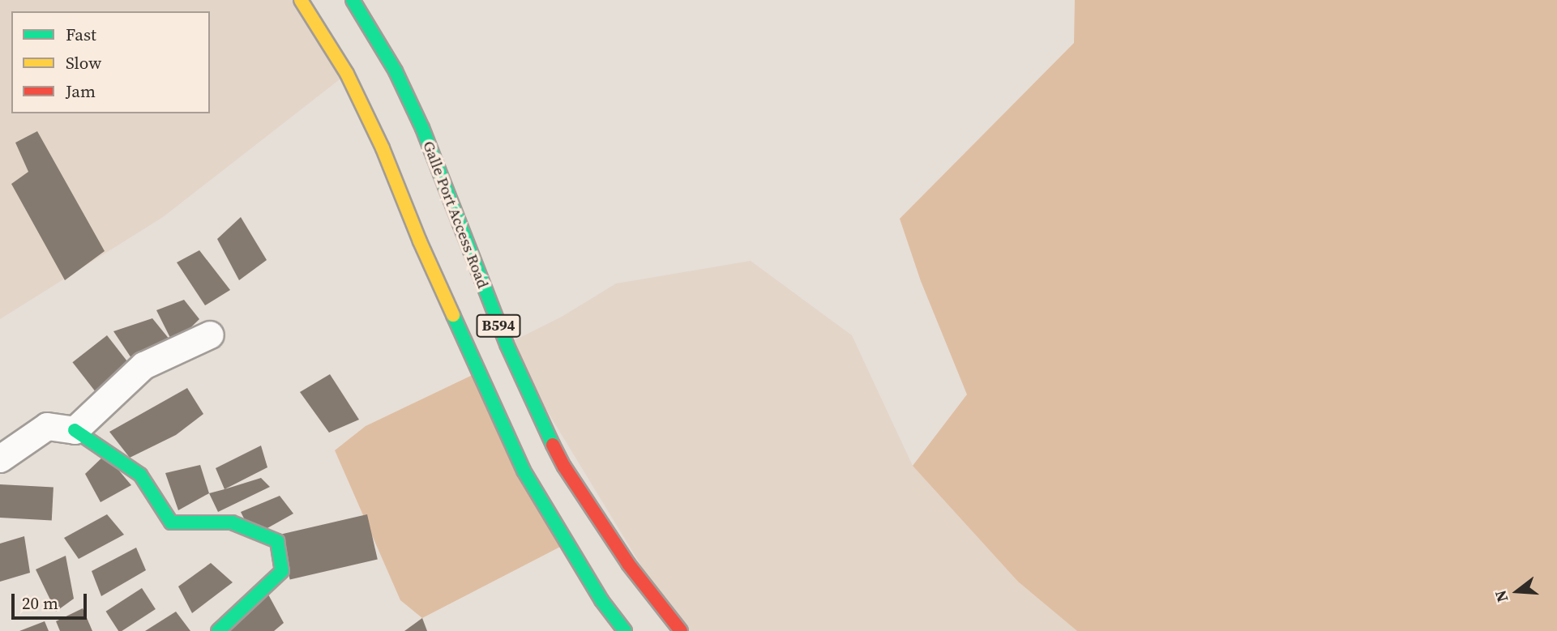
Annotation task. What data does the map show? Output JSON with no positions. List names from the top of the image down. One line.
{"streets":{"main road":["Galle Port Access Road","B594"]},"legend":["Fast","Slow","Jam"],"scale_bar":"20 m","north":"left"}
